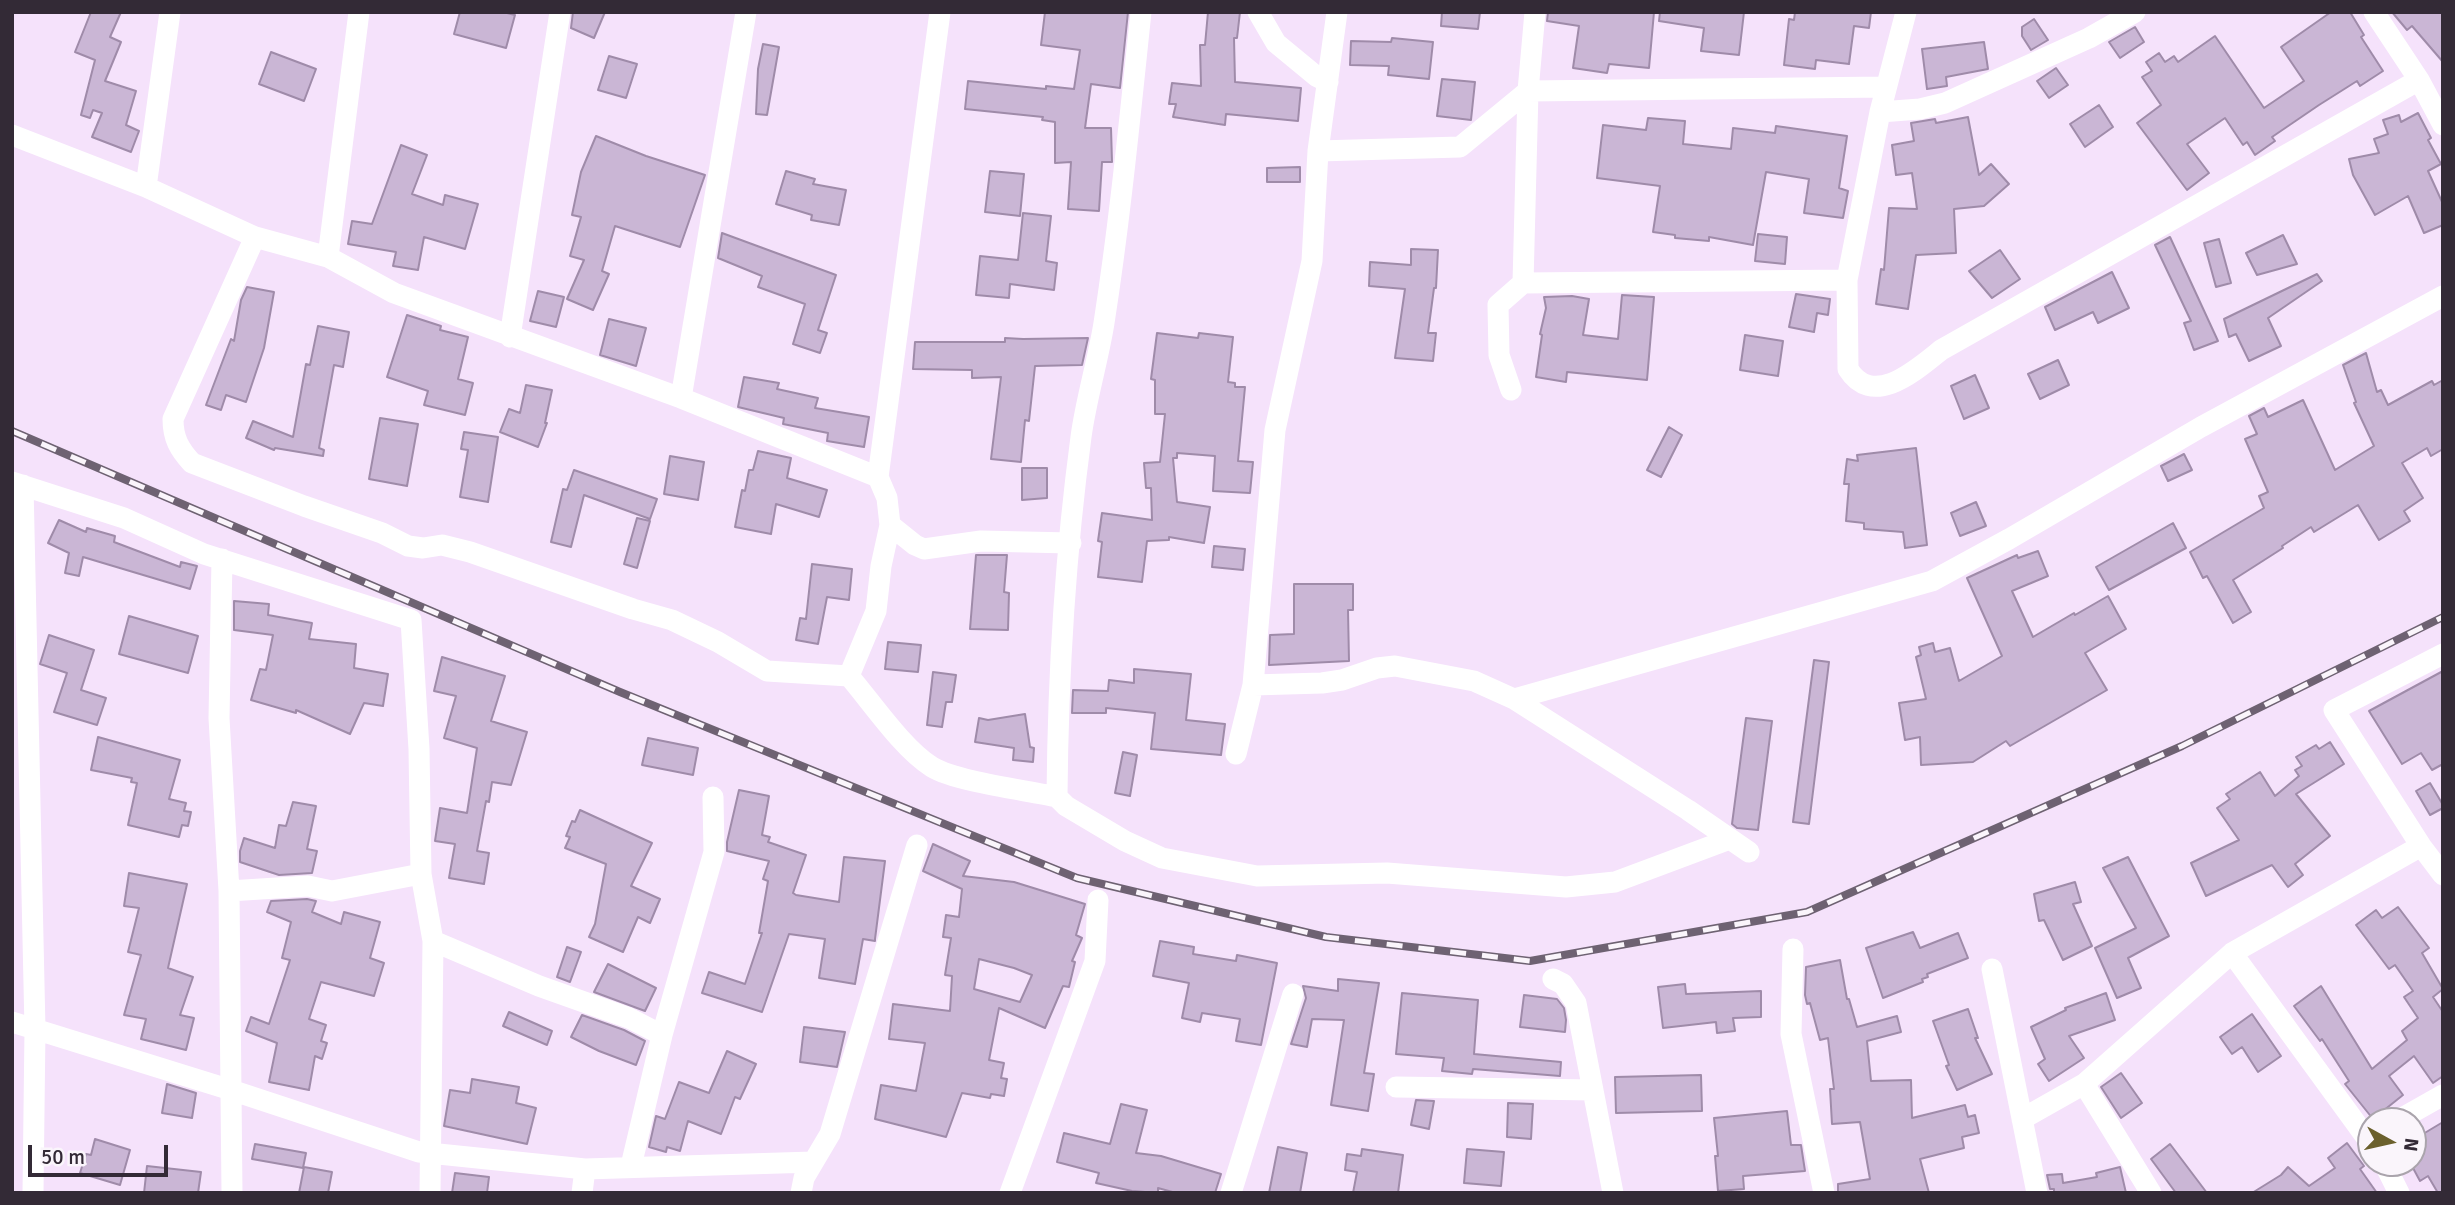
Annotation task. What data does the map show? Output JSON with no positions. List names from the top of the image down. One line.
{"scale_bar":"50 m","north":"right"}
